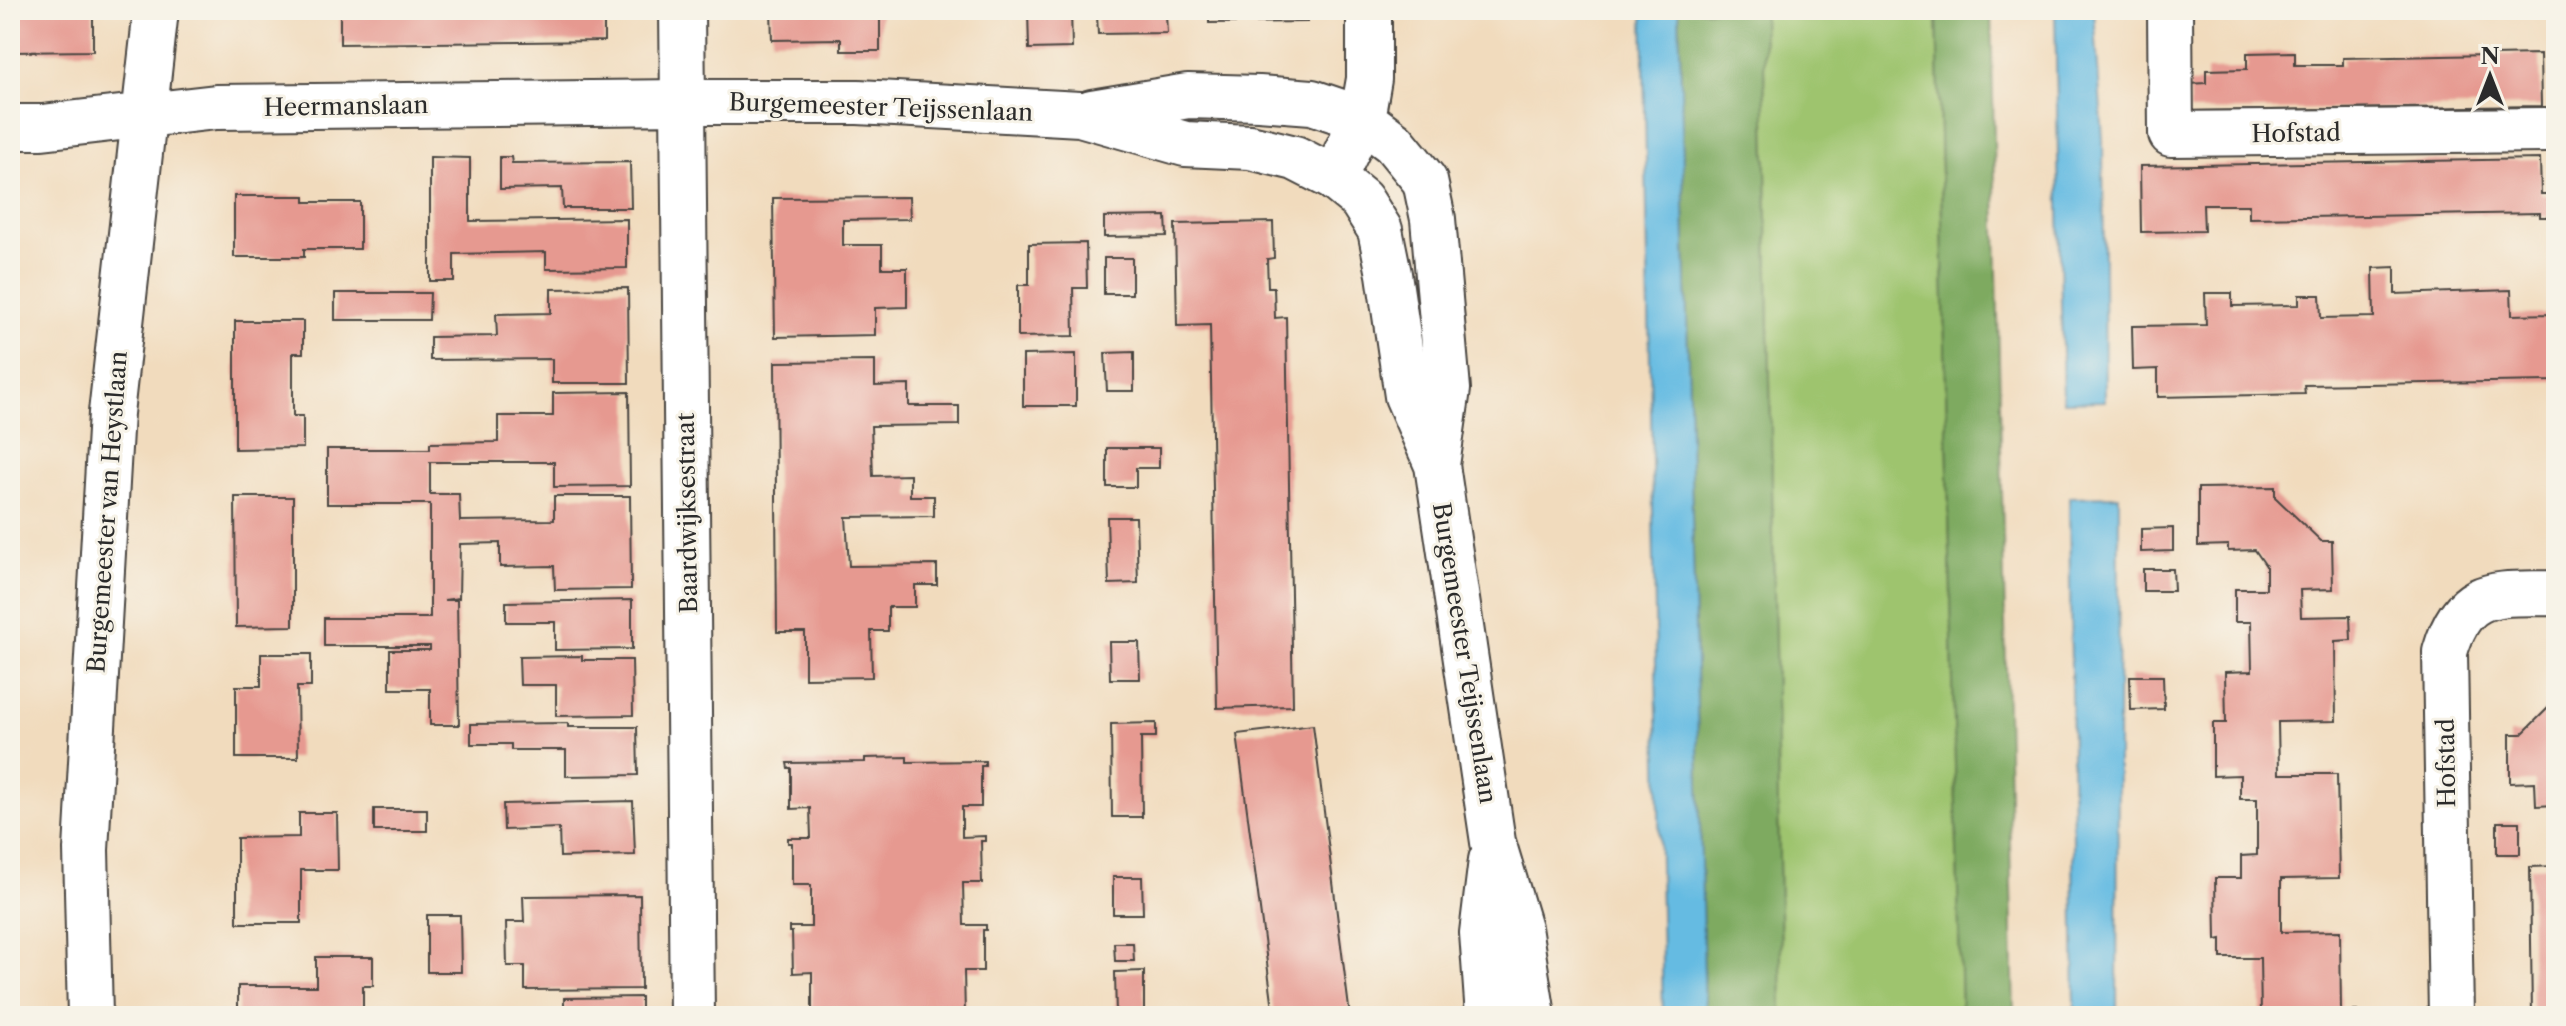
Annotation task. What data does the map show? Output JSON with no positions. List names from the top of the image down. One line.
{"streets":{"street":["Heermanslaan","Burgemeester Teijssenlaan","Hofstad","Burgemeester van Heystlaan","Baardwijksestraat"]},"crossings":[["Heermanslaan","Burgemeester Teijssenlaan"],["Heermanslaan","Burgemeester van Heystlaan"],["Heermanslaan","Baardwijksestraat"],["Burgemeester Teijssenlaan","Baardwijksestraat"]],"north":"top"}
